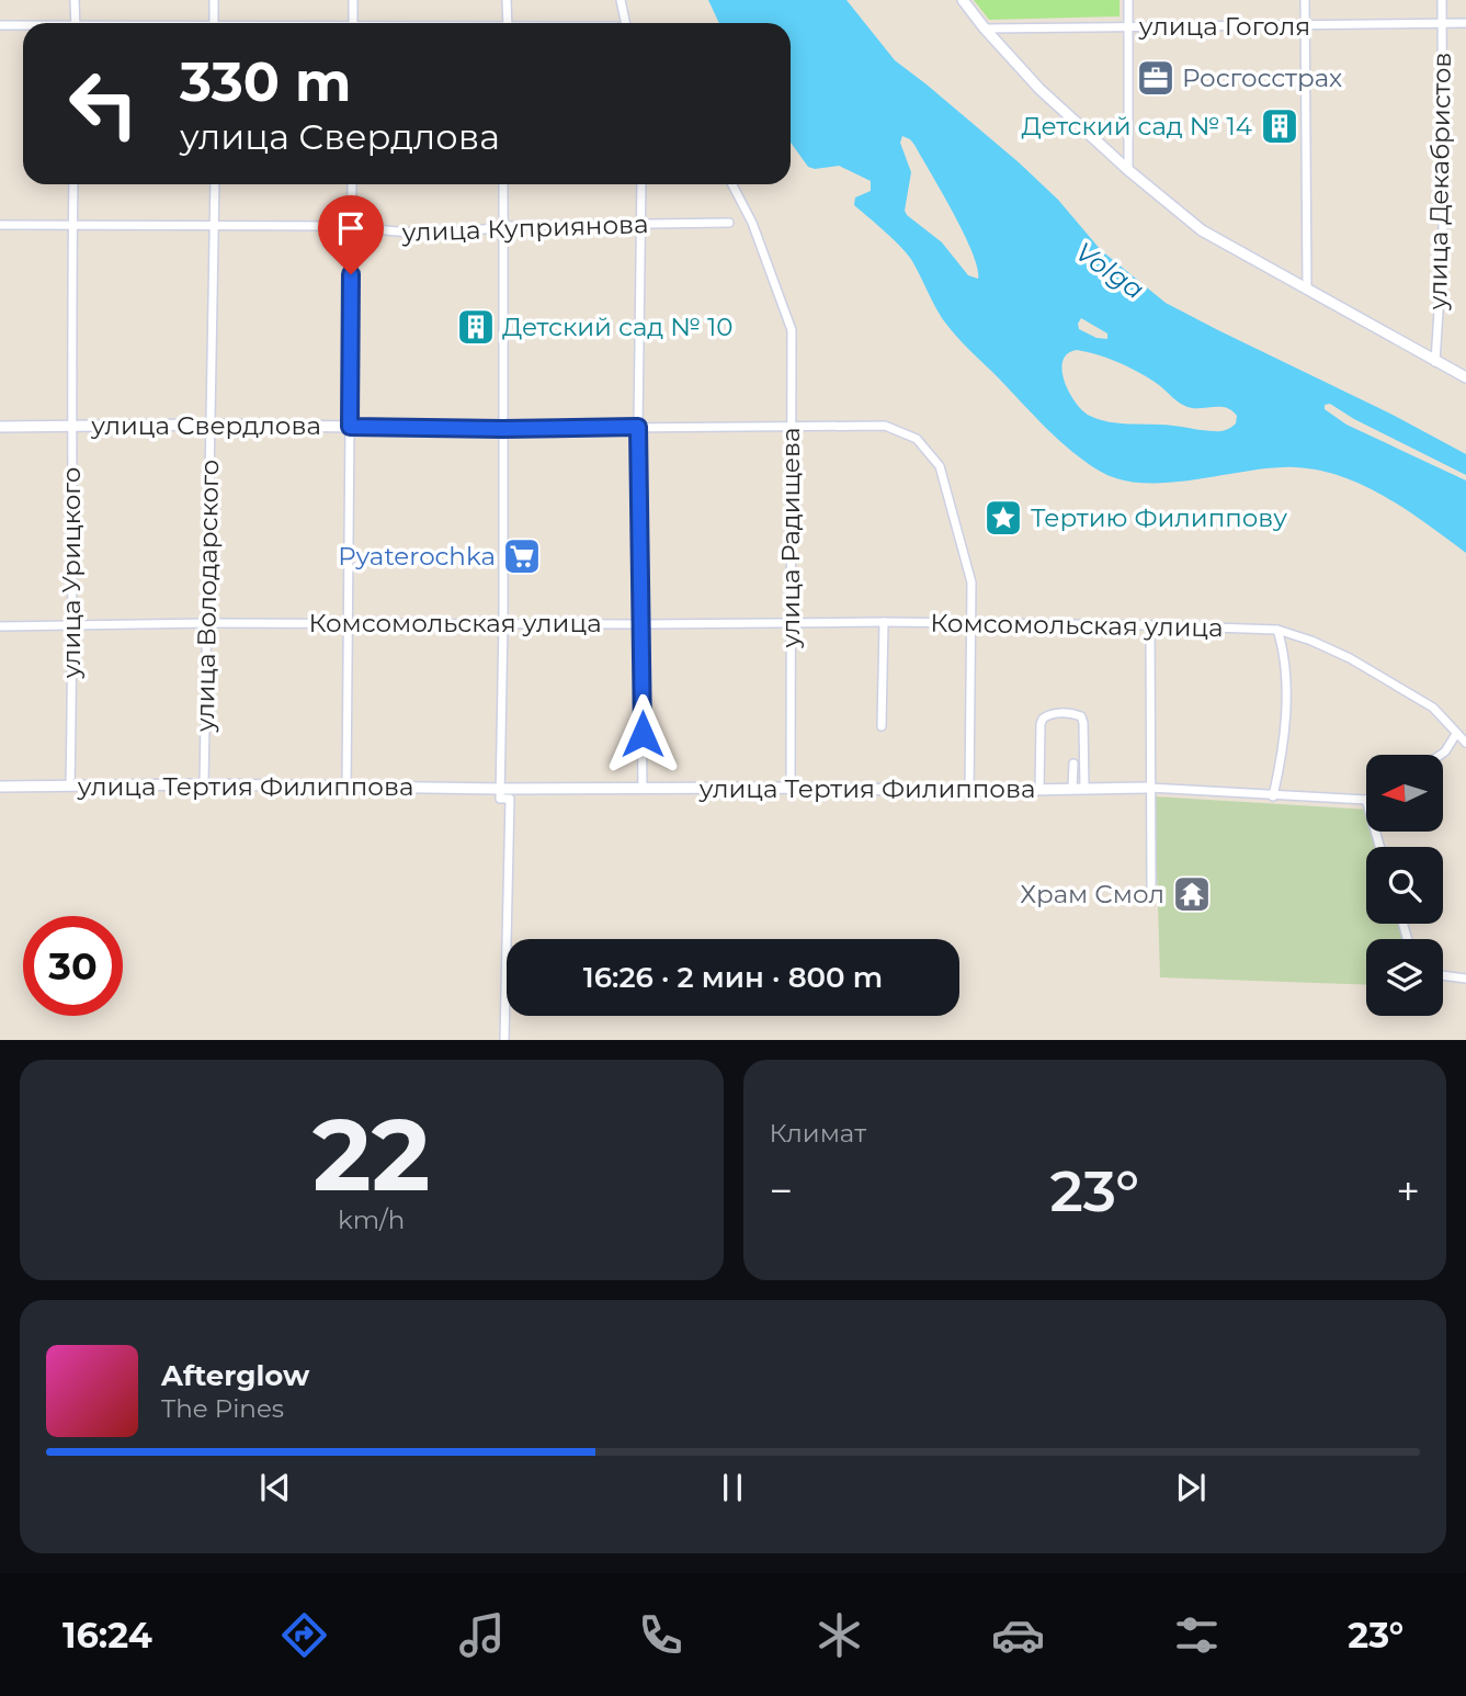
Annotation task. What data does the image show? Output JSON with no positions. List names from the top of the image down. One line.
{"streets":{"street":["улица Гоголя","улица Декабристов","улица Куприянова","улица Свердлова","улица Радищева","улица Урицкого","улица Володарского","Комсомольская улица","улица Тертия Филиппова"]},"crossings":[["улица Гоголя","улица Декабристов"],["улица Куприянова","улица Урицкого"],["улица Куприянова","улица Володарского"],["улица Свердлова","улица Радищева"],["улица Свердлова","улица Урицкого"],["улица Свердлова","улица Володарского"],["улица Свердлова","Комсомольская улица"],["улица Радищева","Комсомольская улица"],["улица Радищева","улица Тертия Филиппова"],["улица Урицкого","Комсомольская улица"],["улица Урицкого","улица Тертия Филиппова"],["улица Володарского","Комсомольская улица"],["улица Володарского","улица Тертия Филиппова"]],"water":["Volga"],"places":{"office":["Росгосстрах"],"building":["Детский сад № 14","Детский сад № 10"],"place":["Тертию Филиппову"],"supermarket":["Pyaterochka"],"temple":["Храм Смол"]},"north":"left","page":{"turn":["330 m","улица Свердлова"],"limit":"30","trip":"16:26 · 2 мин · 800 m","tile":[["22","km/h"],"Климат"],"heat":["−","23°","+"],"song":["Afterglow","The Pines"],"tabs":["16:24","23°"]}}
